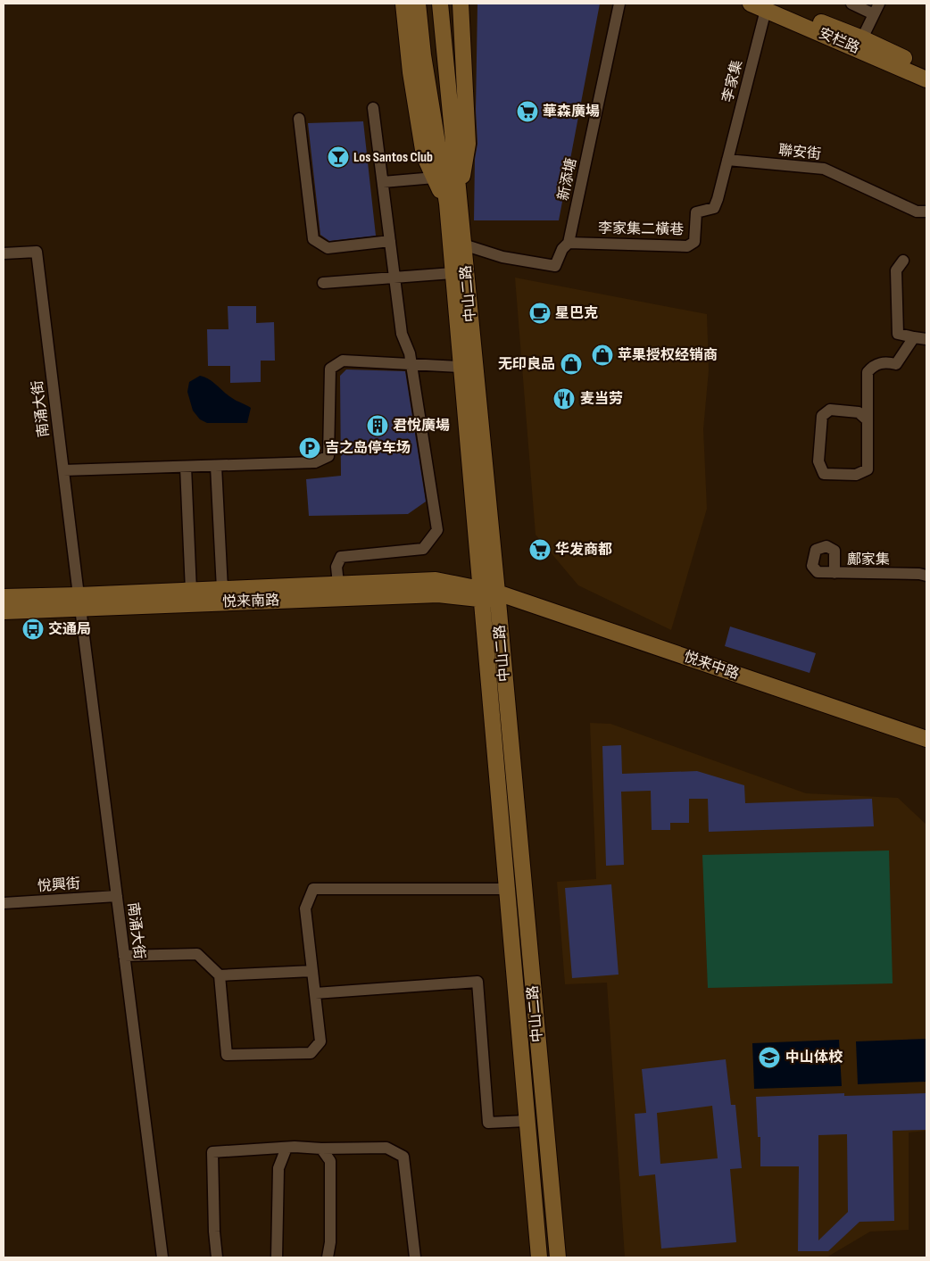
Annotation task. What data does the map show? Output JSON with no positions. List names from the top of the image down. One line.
{"streets":{"main road":["安栏路","中山二路","悦来南路","悦来中路"],"street":["李家集","聯安街","新添塘","李家集二橫巷","南涌大街","鄺家集","悅興街"]},"crossings":[["安栏路","李家集"],["李家集","聯安街"],["李家集","李家集二橫巷"],["聯安街","李家集二橫巷"],["新添塘","李家集二橫巷"],["新添塘","中山二路"],["中山二路","悦来南路"],["中山二路","悦来中路"],["南涌大街","悦来南路"],["南涌大街","悅興街"],["悦来南路","悦来中路"]],"places":{"supermarket":["華森廣場","华发商都"],"bar":["Los Santos Club"],"cafe":["星巴克"],"shop":["苹果授权经销商","无印良品"],"restaurant":["麦当劳"],"building":["君悅廣場"],"parking":["吉之岛停车场"],"bus stop":["交通局"],"school or university":["中山体校"]}}
